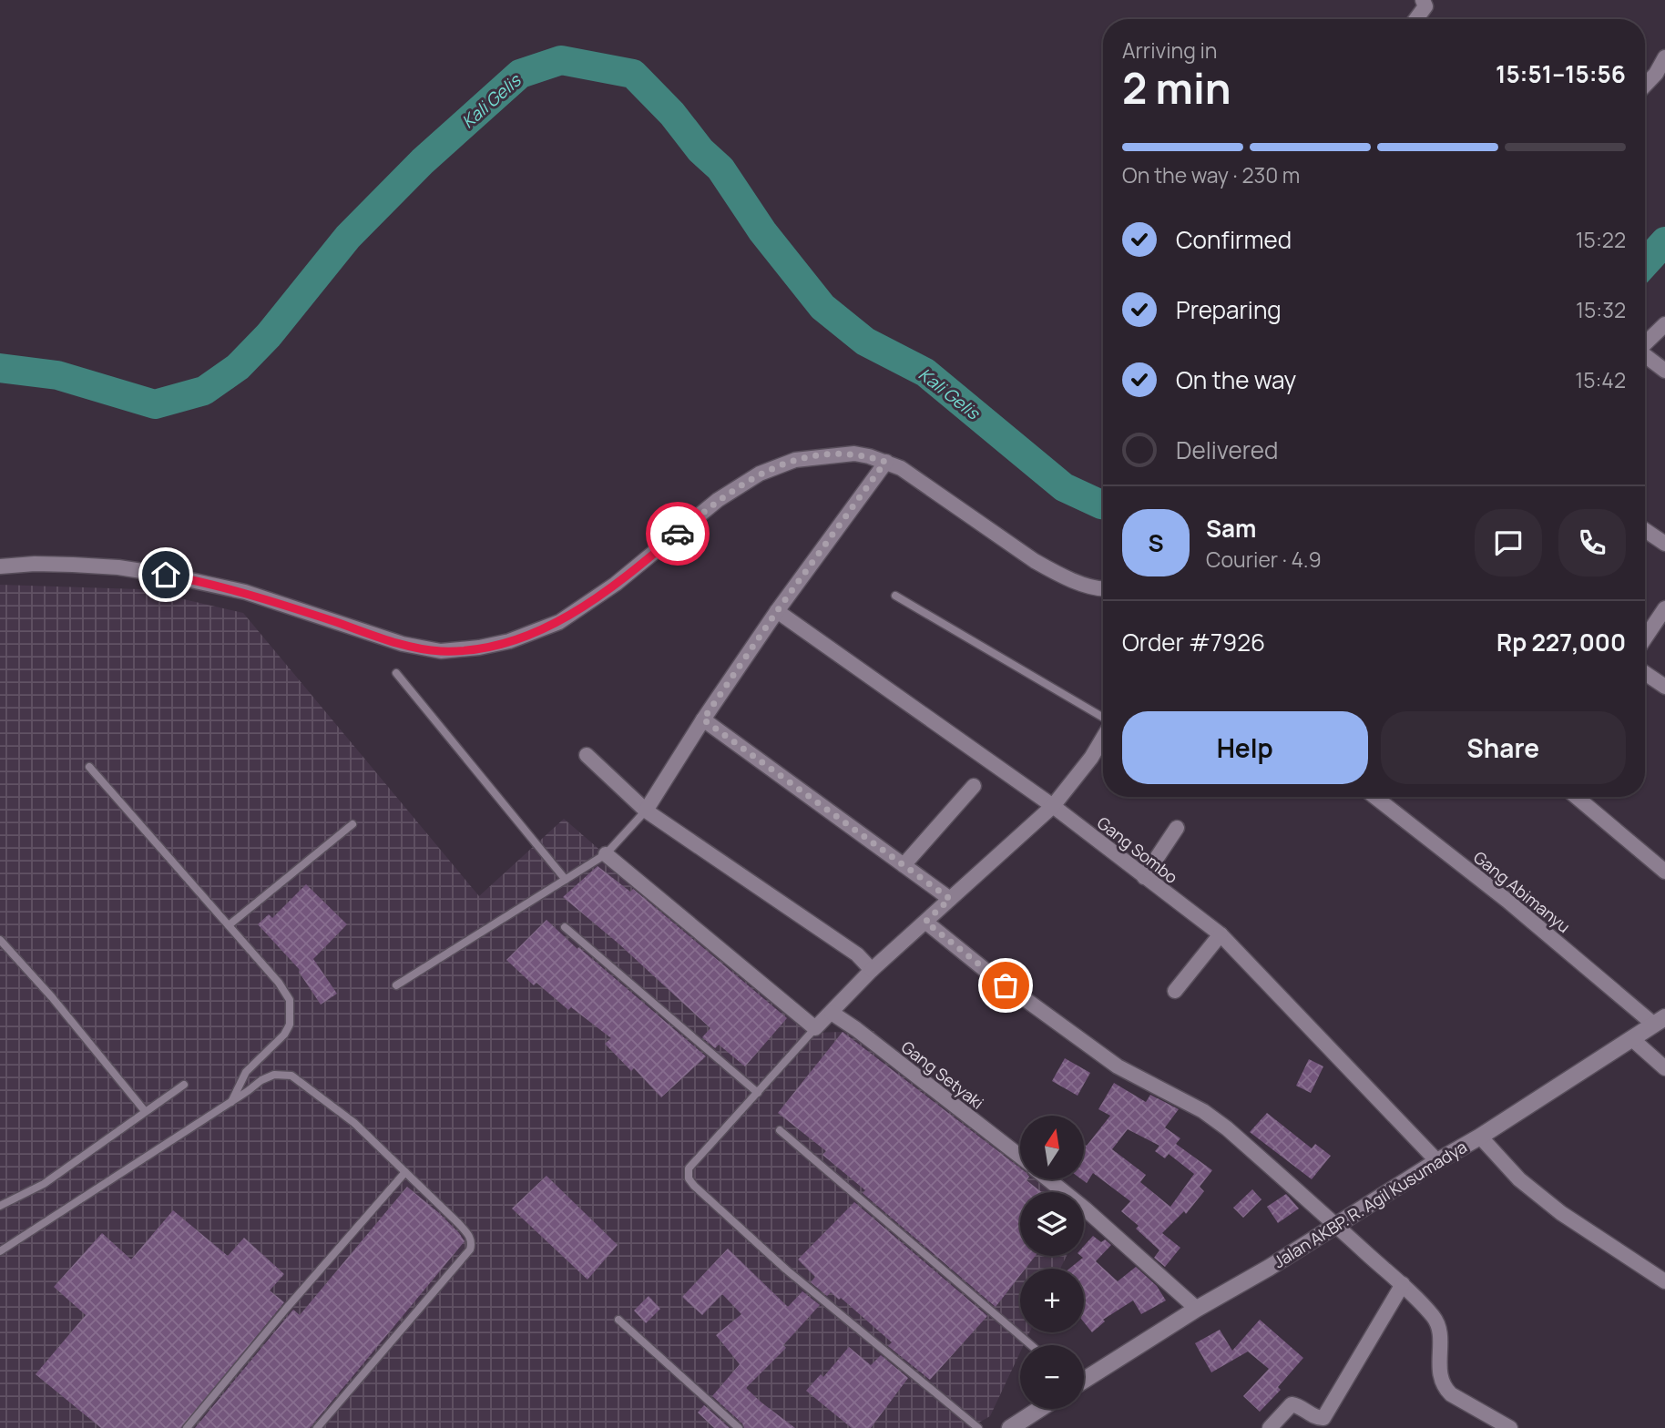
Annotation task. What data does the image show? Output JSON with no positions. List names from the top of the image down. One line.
{"streets":{"main road":["Jalan AKBP. R. Agil Kusumadya"],"street":["Gang Sombo","Gang Abimanyu","Gang Setyaki"]},"crossings":[["Gang Sombo","Jalan AKBP. R. Agil Kusumadya"],["Gang Abimanyu","Jalan AKBP. R. Agil Kusumadya"]],"water":["Kali Gelis"],"north":"top","page":{"heading":["2 min","Arriving in","15:51–15:56"],"panel":["Sam","Courier · 4.9","Order #7926","Rp 227,000"],"bar":"On the way · 230 m","list":[["Confirmed","15:22"],["Preparing","15:32"],["On the way","15:42"],"Delivered"],"round":"S","buttons":["Help","Share"],"map_buttons":["+","−"]}}
